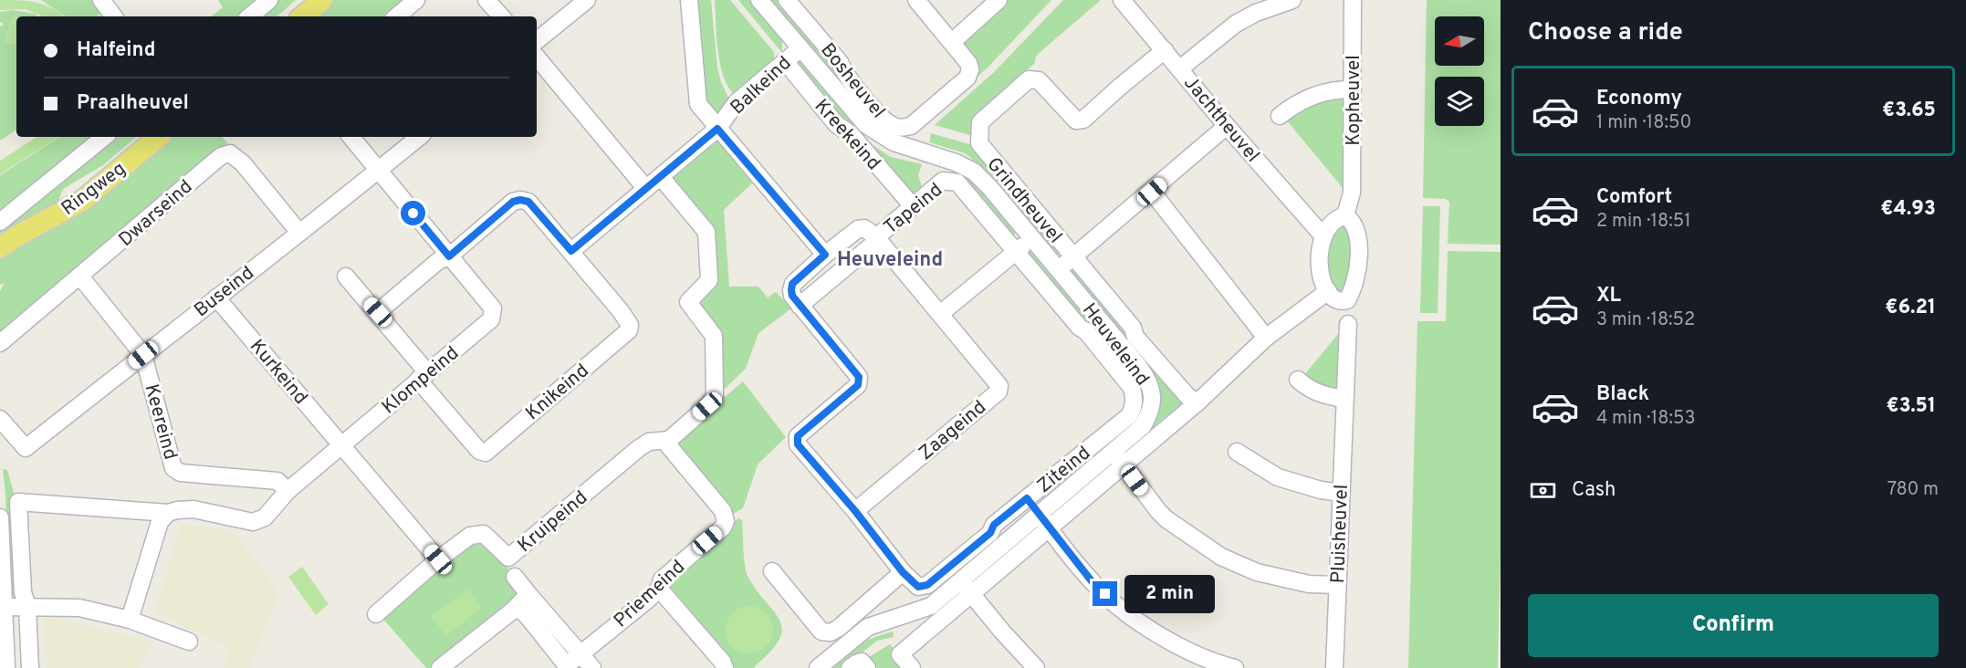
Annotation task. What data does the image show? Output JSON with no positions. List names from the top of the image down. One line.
{"streets":{"main road":["Ringweg"],"street":["Bosheuvel","Balkeind","Kopheuvel","Jachtheuvel","Kreekeind","Grindheuvel","Tapeind","Dwarseind","Buseind","Heuveleind","Kurkeind","Klompeind","Knikeind","Keereind","Zaageind","Ziteind","Kruipeind","Pluisheuvel","Priemeind"]},"crossings":[["Balkeind","Kreekeind"],["Balkeind","Heuveleind"],["Balkeind","Knikeind"],["Jachtheuvel","Grindheuvel"],["Kreekeind","Tapeind"],["Tapeind","Ziteind"],["Dwarseind","Buseind"],["Buseind","Kurkeind"],["Buseind","Klompeind"],["Buseind","Keereind"],["Kurkeind","Klompeind"],["Kurkeind","Kruipeind"],["Klompeind","Knikeind"],["Klompeind","Keereind"],["Kruipeind","Priemeind"]],"districts":["Heuveleind"],"north":"left","page":{"heading":"Choose a ride","banner":["Halfeind","Praalheuvel"],"list":[{"name":"Economy","note":"1 min · 18:50","value":"€3.65"},{"name":"Comfort","note":"2 min · 18:51","value":"€4.93"},{"name":"XL","note":"3 min · 18:52","value":"€6.21"},{"name":"Black","note":"4 min · 18:53","value":"€3.51"}],"pay":["Cash","780 m"],"bubble":"2 min","buttons":"Confirm"}}
